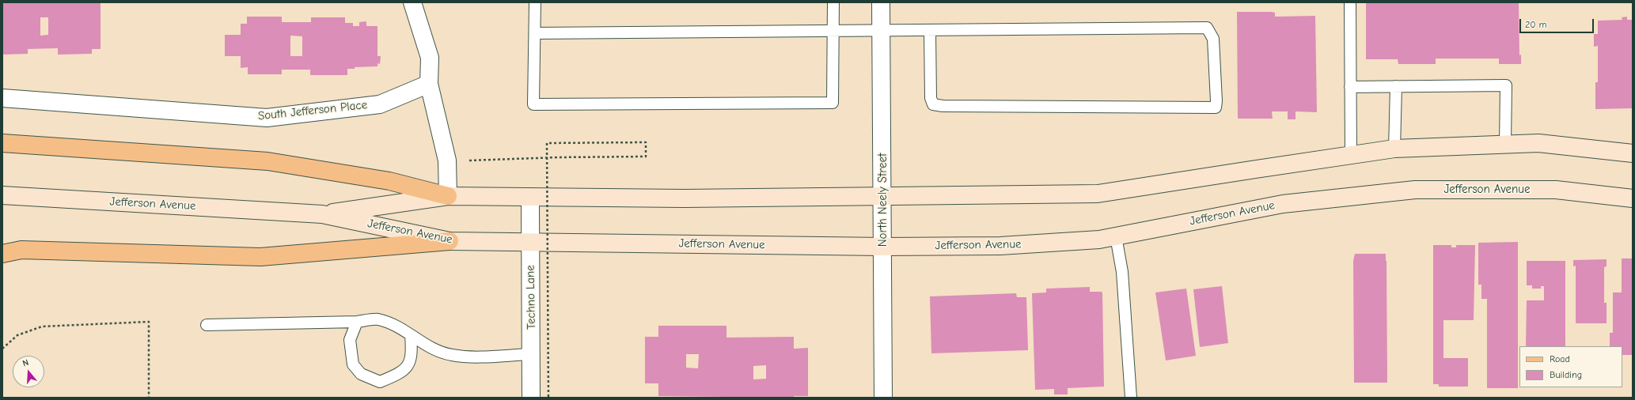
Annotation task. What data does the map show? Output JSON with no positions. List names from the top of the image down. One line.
{"streets":{"main road":["Jefferson Avenue"],"street":["South Jefferson Place","North Neely Street","Techno Lane"]},"crossings":[["Jefferson Avenue","North Neely Street"],["Jefferson Avenue","Techno Lane"]],"legend":["Road","Building"],"scale_bar":"20 m","north":"top"}
